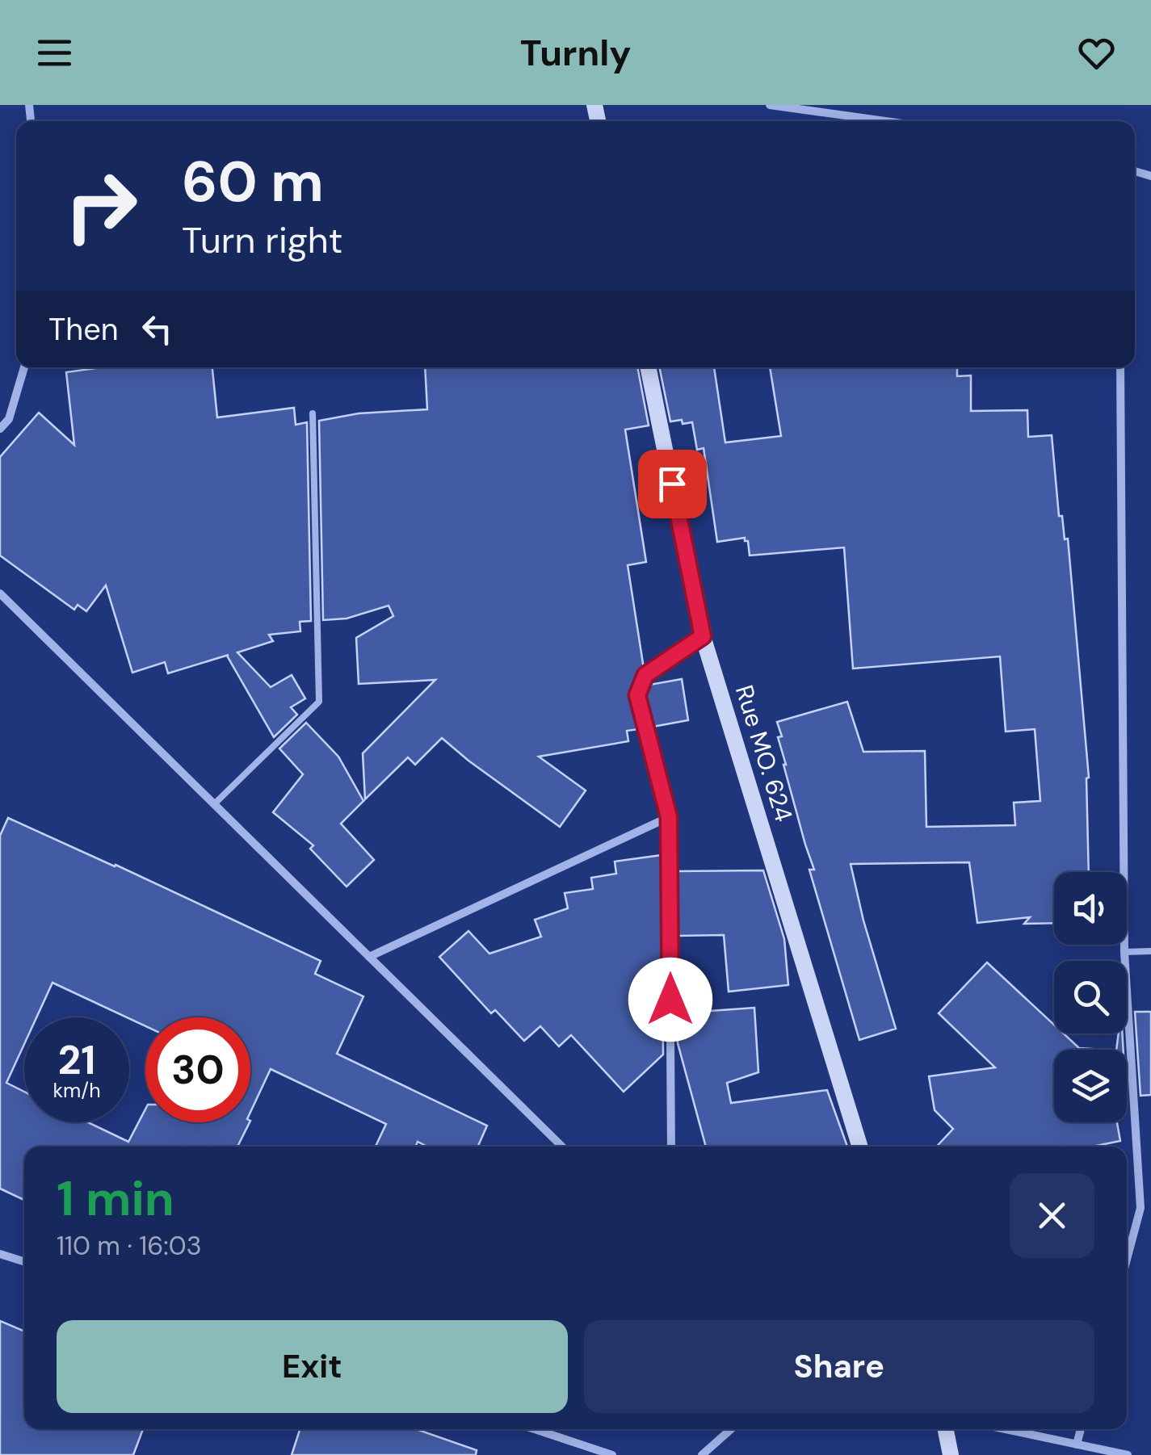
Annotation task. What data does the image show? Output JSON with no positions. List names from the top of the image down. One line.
{"streets":{"street":["Rue MO. 624"]},"page":{"header":"Turnly","turn":["60 m","Turn right"],"then":"Then","speed":"21 km/h","limit":"30","heading":["1 min","110 m · 16:03"],"buttons":["Exit","Share"]}}
